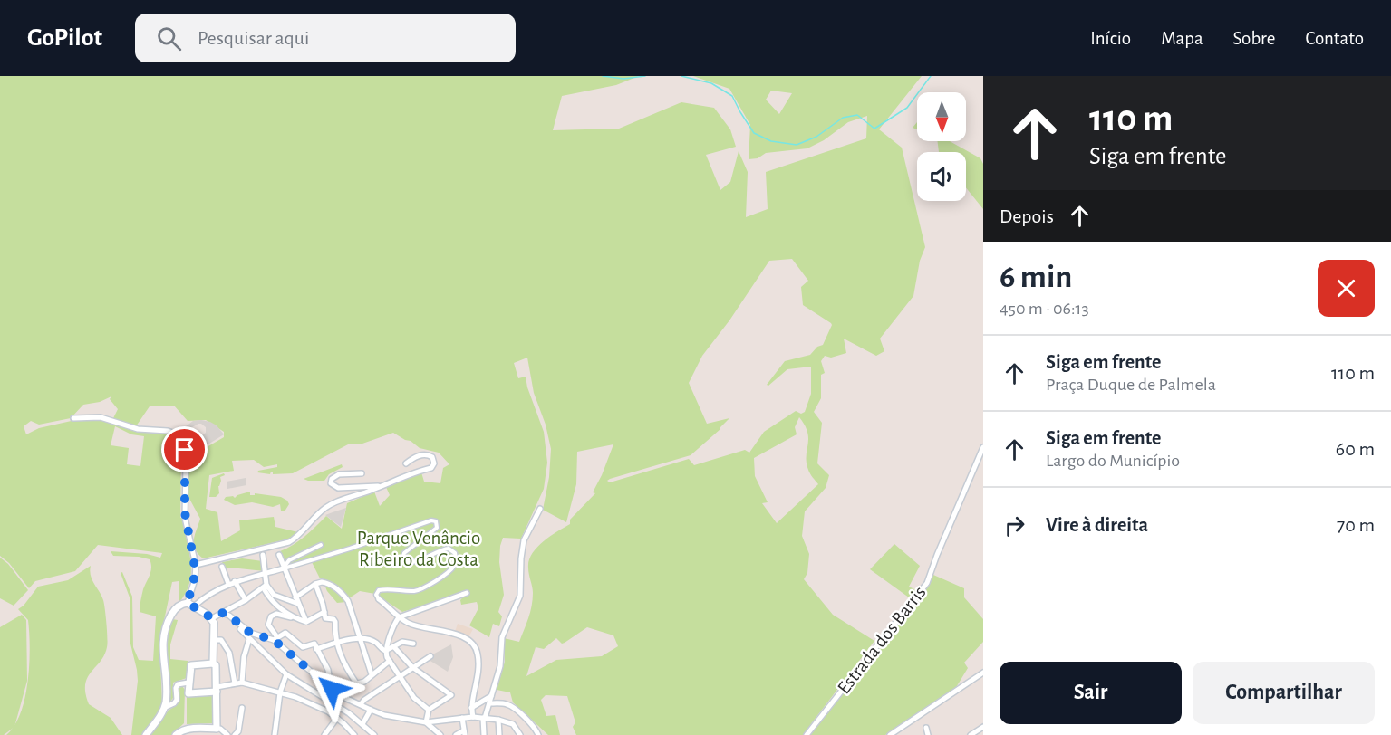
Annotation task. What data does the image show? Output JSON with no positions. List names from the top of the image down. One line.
{"streets":{"street":["Estrada dos Barris"]},"parks":["Parque Venâncio Ribeiro da Costa"],"north":"bottom","page":{"header":"GoPilot","search":"Pesquisar aqui","nav":["Início","Mapa","Sobre","Contato"],"turn":["110 m","Siga em frente"],"then":"Depois","heading":["6 min","450 m · 06:13"],"list":[{"name":"Siga em frente","note":"Praça Duque de Palmela","value":"110 m"},{"name":"Siga em frente","note":"Largo do Município","value":"60 m"},{"name":"Vire à direita","value":"70 m"}],"buttons":["Sair","Compartilhar"]}}
